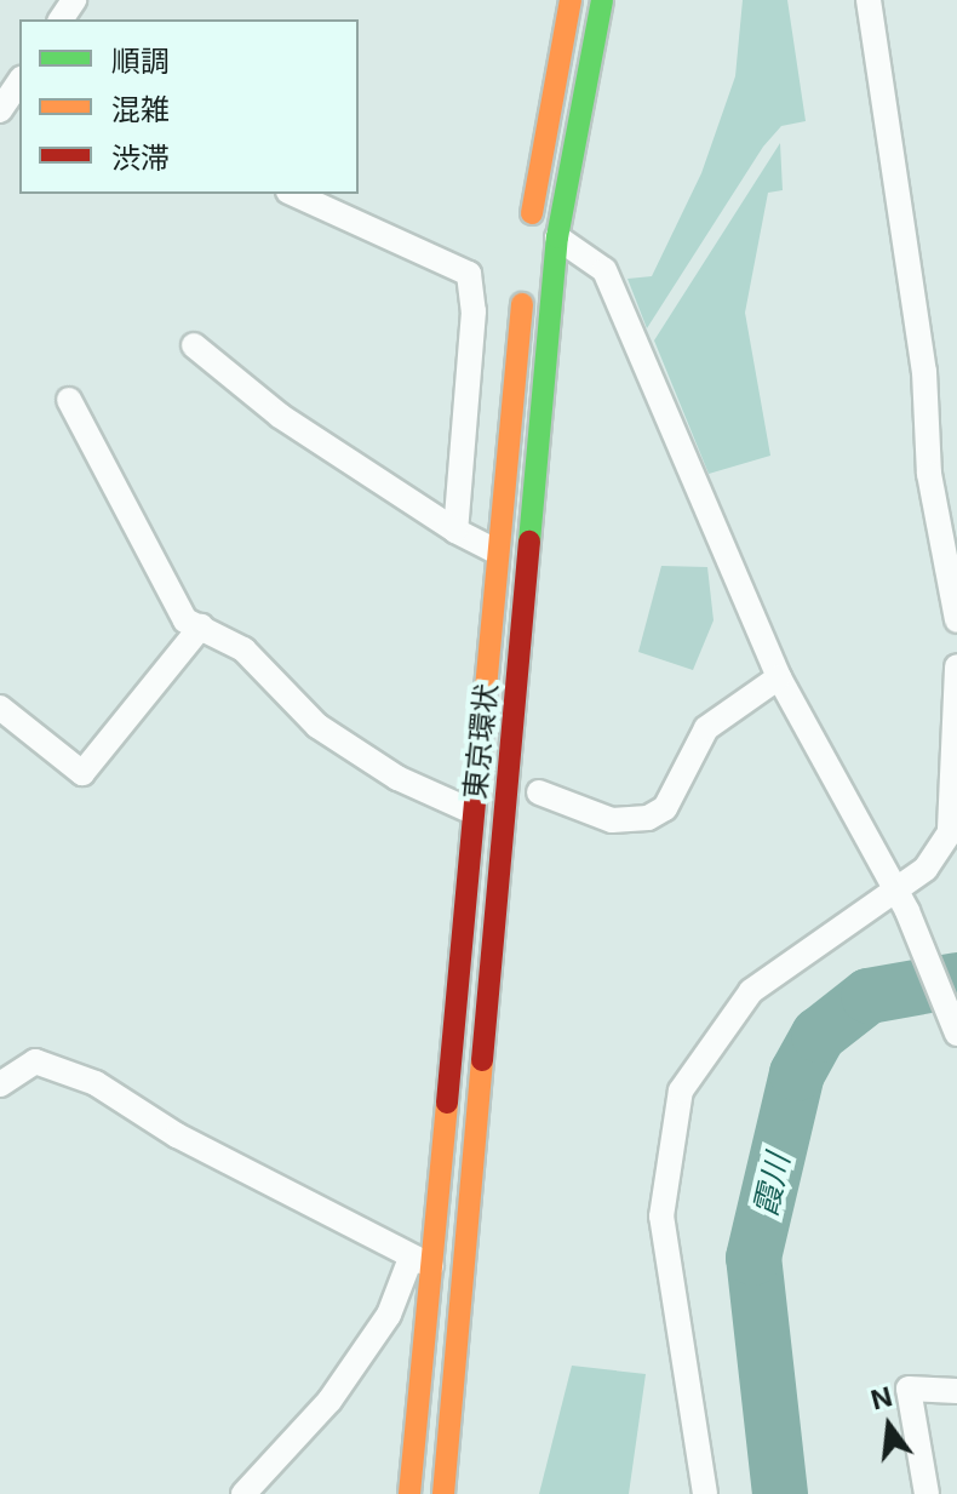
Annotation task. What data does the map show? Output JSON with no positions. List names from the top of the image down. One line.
{"streets":{"highway":["東京環状"]},"water":["霞川"],"legend":["順調","混雑","渋滞"],"north":"top"}
